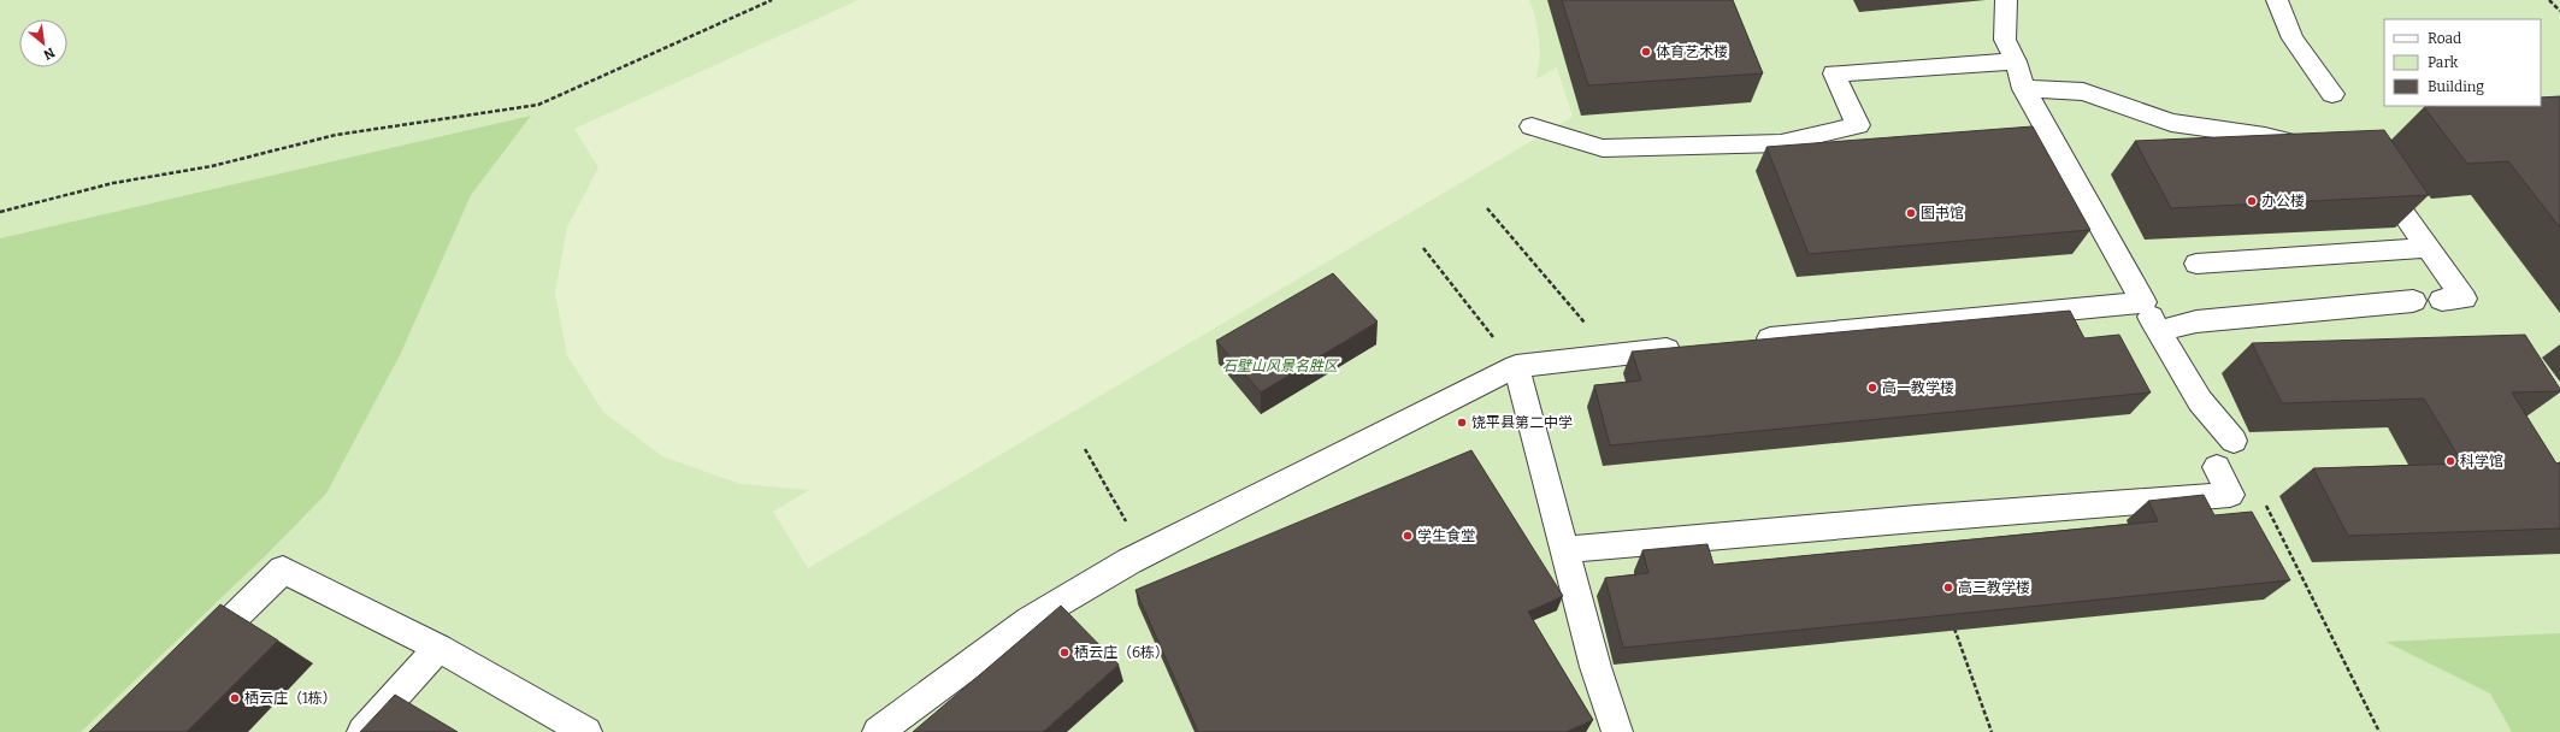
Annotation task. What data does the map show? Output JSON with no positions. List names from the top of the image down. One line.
{"parks":["石壁山风景名胜区"],"places":["体育艺术楼","办公楼","图书馆","高一教学楼","饶平县第二中学","科学馆","学生食堂","高三教学楼","栖云庄（6栋）","栖云庄（1栋）"],"legend":["Road","Park","Building"],"north":"bottom right"}
